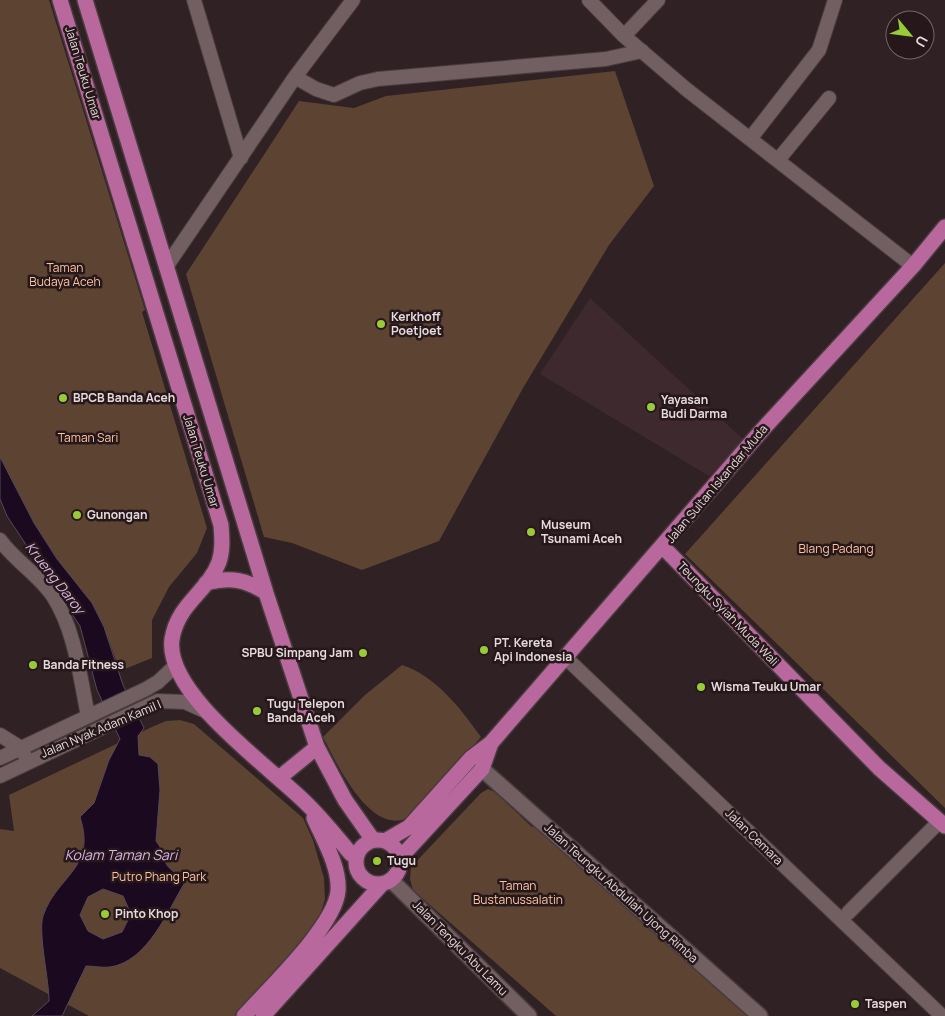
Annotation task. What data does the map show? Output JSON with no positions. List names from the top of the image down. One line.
{"streets":{"highway":["Jalan Teuku Umar","Jalan Sultan Iskandar Muda","Teungku Syiah Muda Wali"],"street":["Jalan Nyak Adam Kamil I","Jalan Cemara","Jalan Teungku Abdullah Ujong Rimba","Jalan Tengku Abu Lamu"]},"crossings":[["Jalan Teuku Umar","Jalan Sultan Iskandar Muda"],["Jalan Teuku Umar","Jalan Nyak Adam Kamil I"],["Jalan Teuku Umar","Jalan Tengku Abu Lamu"],["Jalan Sultan Iskandar Muda","Teungku Syiah Muda Wali"],["Jalan Sultan Iskandar Muda","Jalan Cemara"],["Jalan Sultan Iskandar Muda","Jalan Teungku Abdullah Ujong Rimba"],["Jalan Sultan Iskandar Muda","Jalan Tengku Abu Lamu"]],"water":["Krueng Daroy","Kolam Taman Sari"],"parks":["Taman Budaya Aceh","Taman Sari","Blang Padang","Putro Phang Park","Taman Bustanussalatin"],"places":["Kerkhoff Poetjoet","BPCB Banda Aceh","Yayasan Budi Darma","Gunongan","Museum Tsunami Aceh","PT. Kereta Api Indonesia","SPBU Simpang Jam","Banda Fitness","Wisma Teuku Umar","Tugu Telepon Banda Aceh","Tugu","Pinto Khop","Taspen"],"north":"bottom right"}
